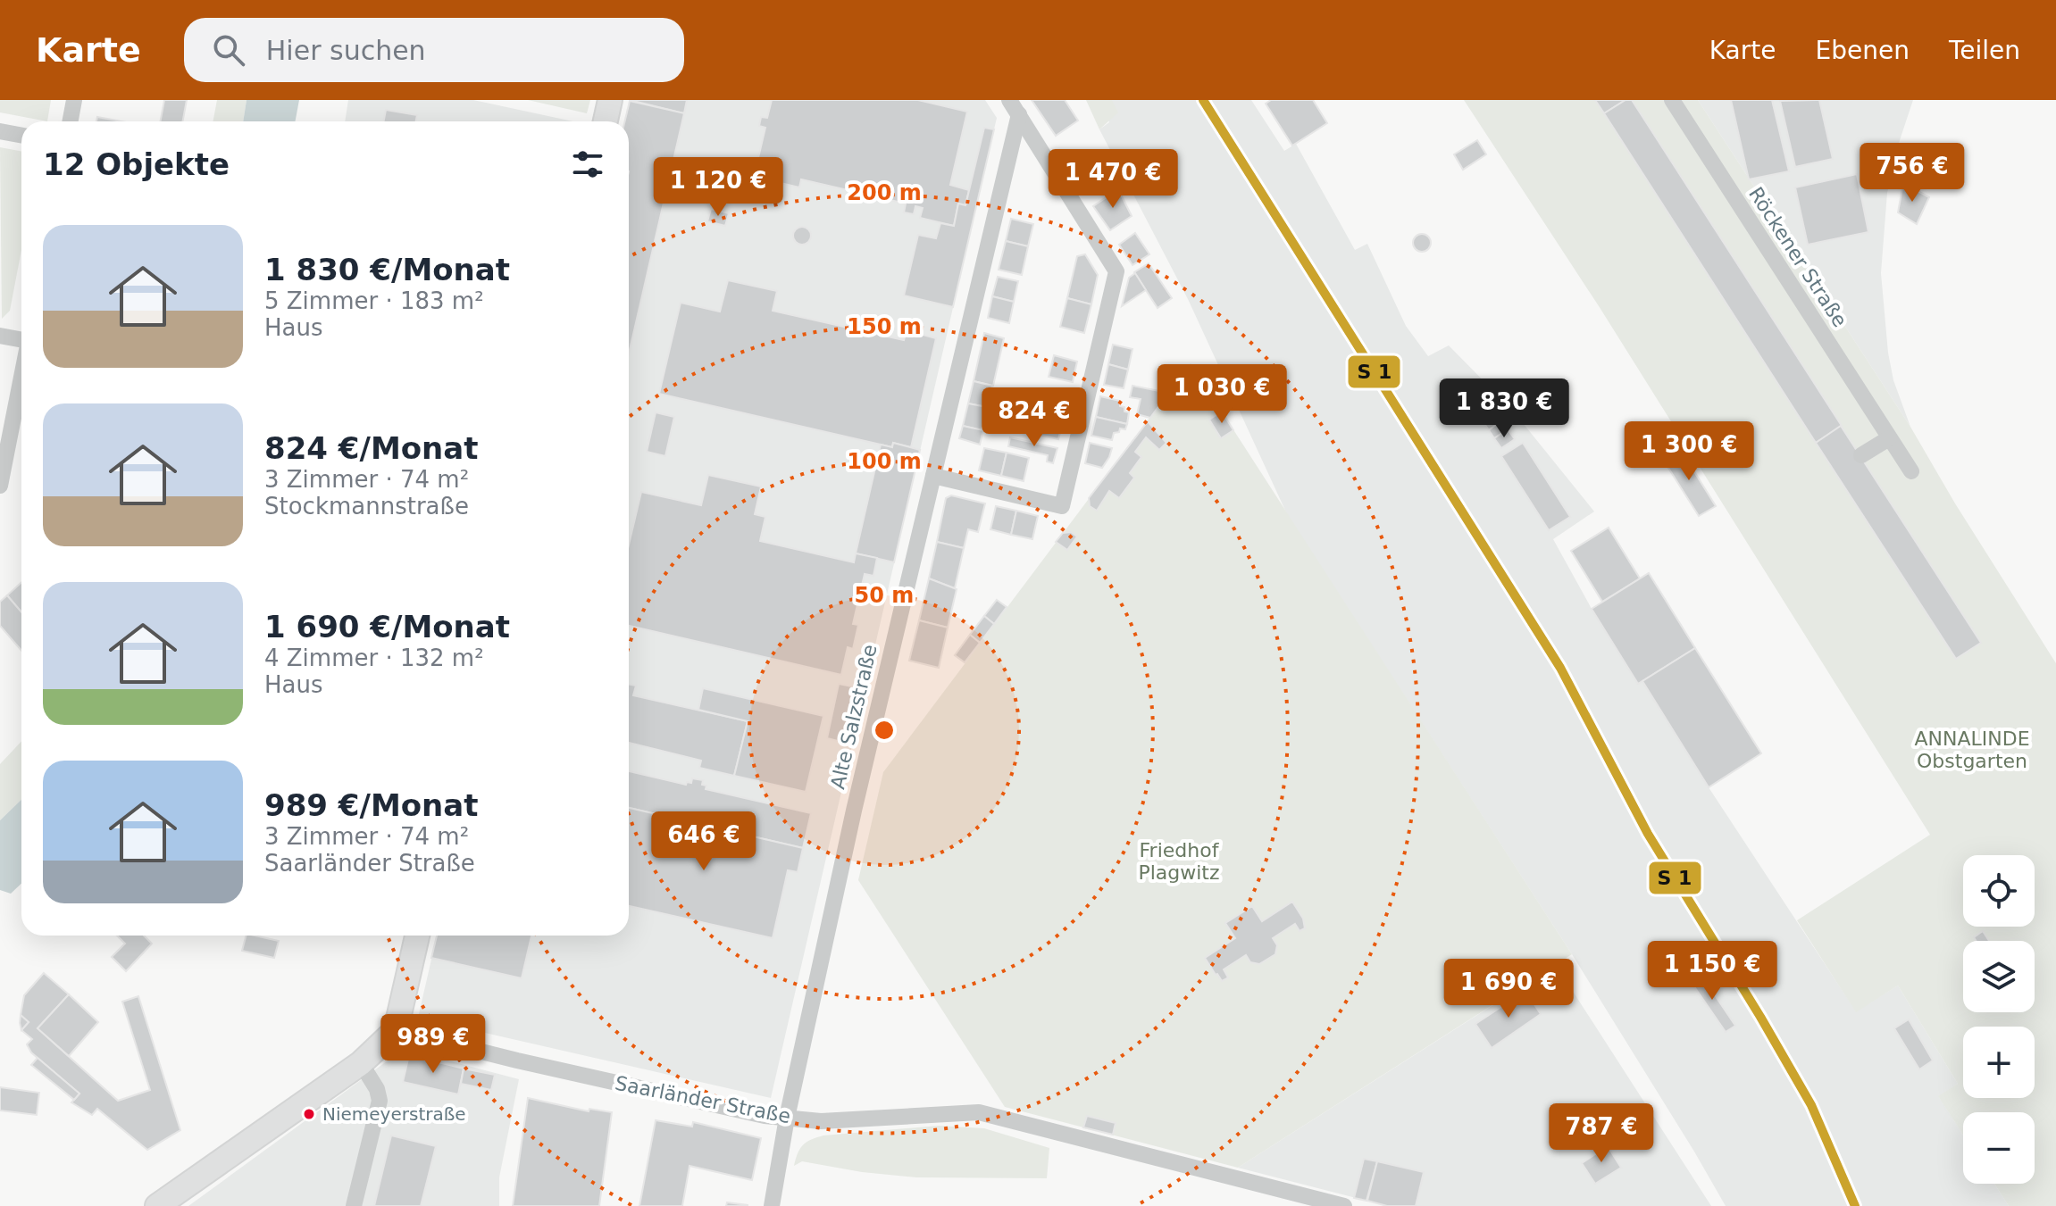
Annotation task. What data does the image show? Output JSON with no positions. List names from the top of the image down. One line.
{"streets":{"street":["Röckener Straße","Alte Salzstraße","Saarländer Straße"]},"crossings":[["Alte Salzstraße","Saarländer Straße"]],"parks":["ANNALINDE Obstgarten","Friedhof Plagwitz"],"places":["Niemeyerstraße"],"page":{"header":"Karte","search":"Hier suchen","nav":["Karte","Ebenen","Teilen"],"heading":"12 Objekte","price":["756 €","1 470 €","1 120 €","1 030 €","1 830 €","824 €","1 300 €","646 €","1 150 €","1 690 €","989 €","787 €"],"list":[{"name":"1 830 €/Monat","note":"5 Zimmer · 183 m² · Haus"},{"name":"824 €/Monat","note":"3 Zimmer · 74 m² · Stockmannstraße"},{"name":"1 690 €/Monat","note":"4 Zimmer · 132 m² · Haus"},{"name":"989 €/Monat","note":"3 Zimmer · 74 m² · Saarländer Straße"}],"map_buttons":["+","−"]},"rings":["200 m","150 m","100 m","50 m"]}
